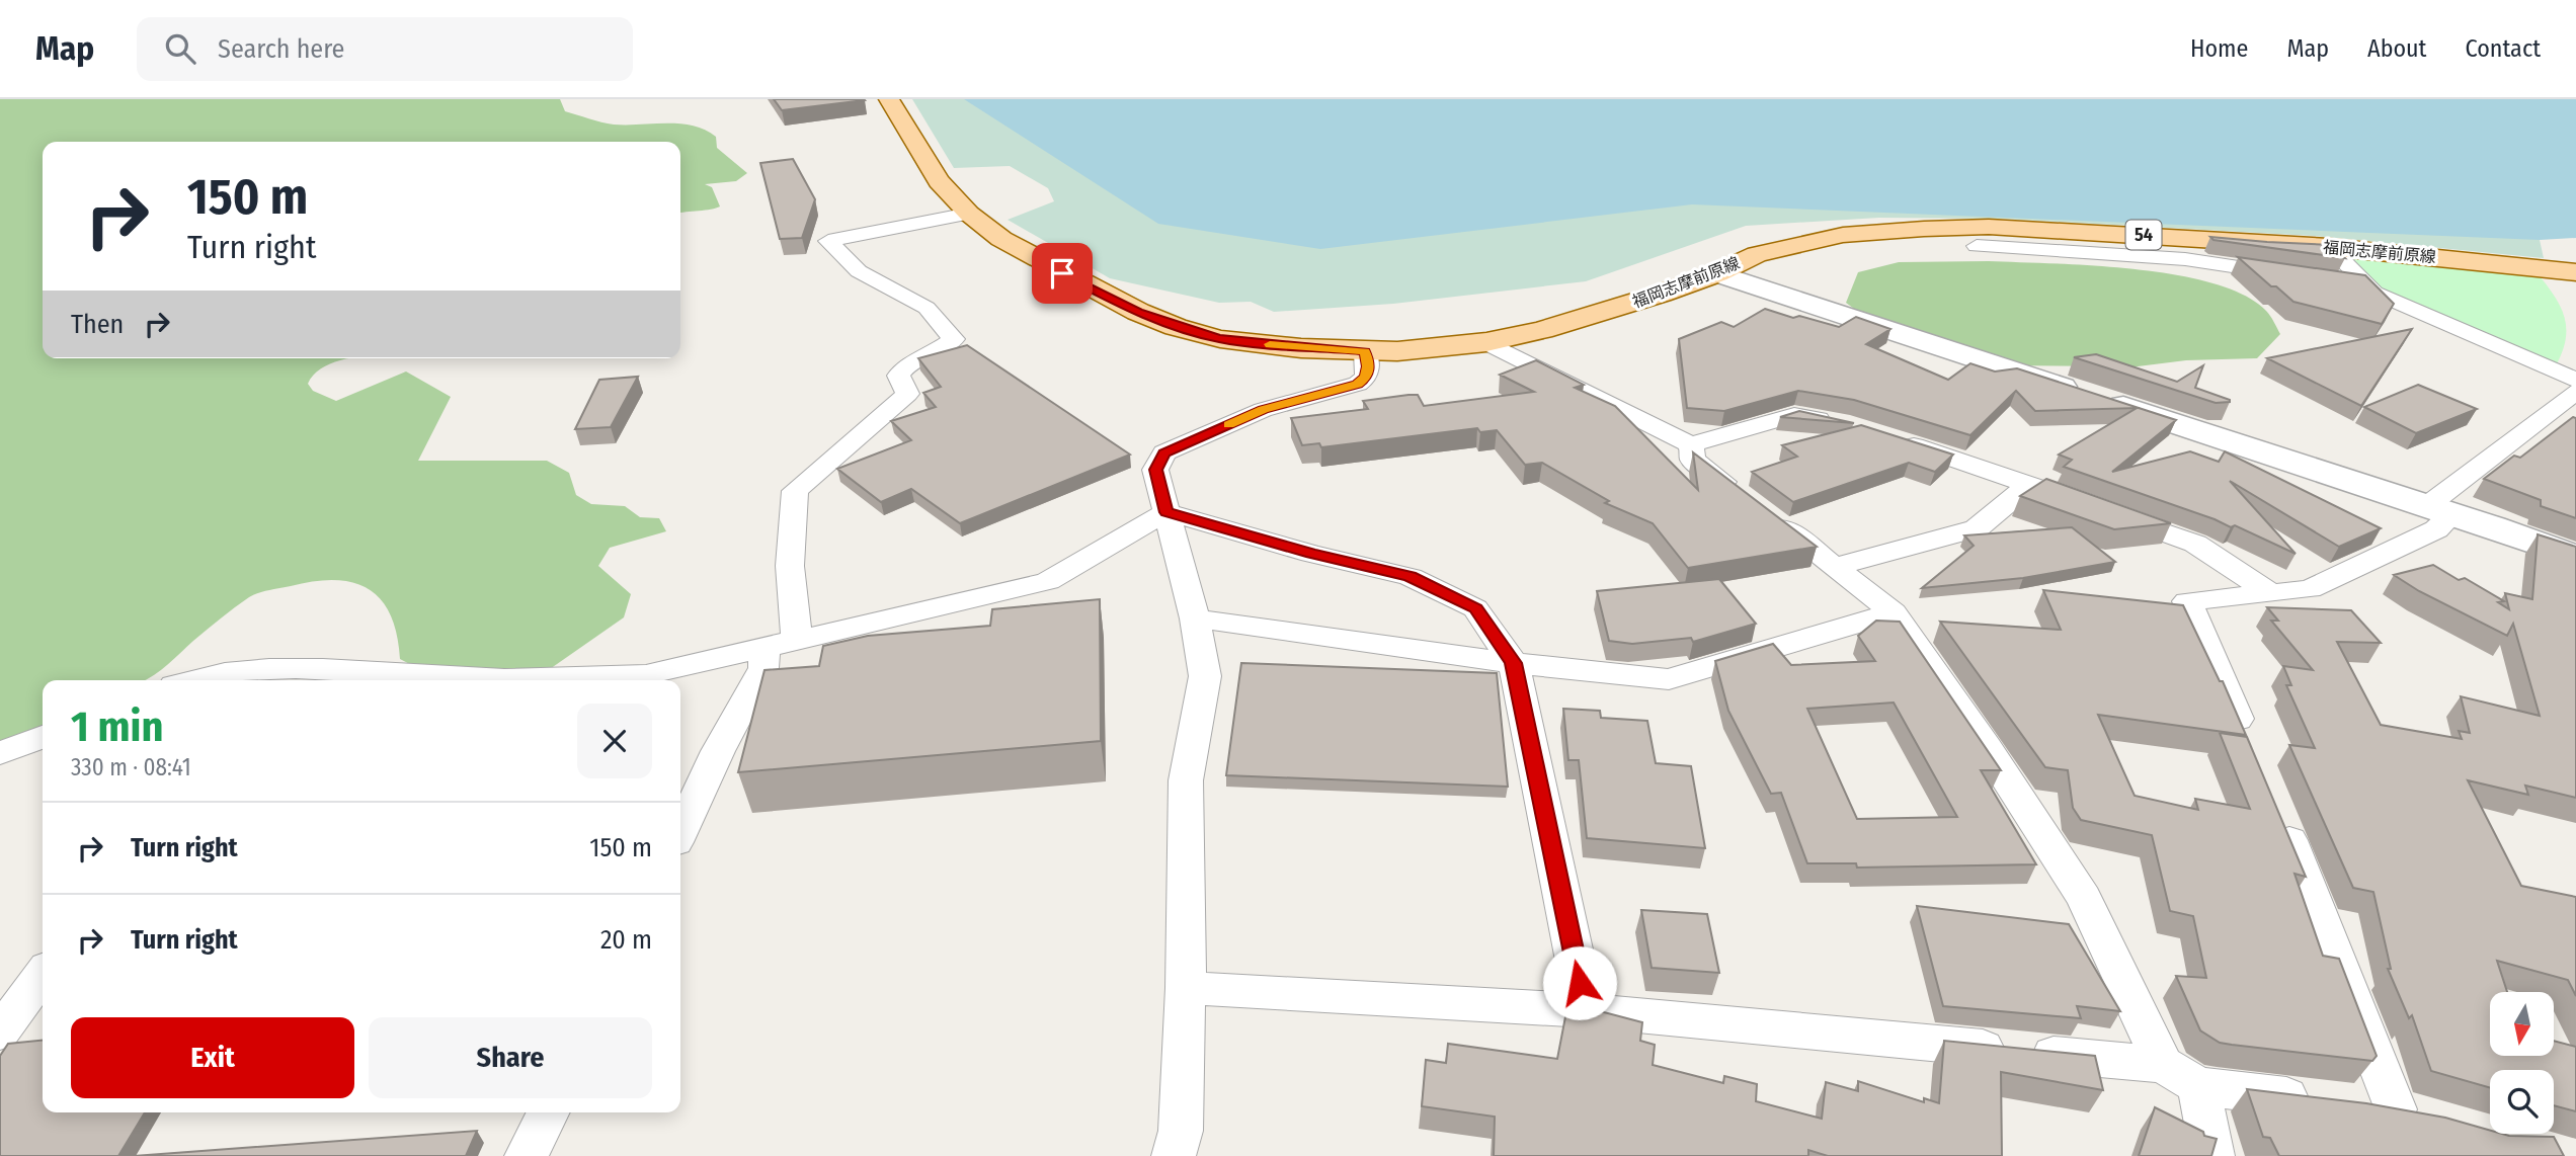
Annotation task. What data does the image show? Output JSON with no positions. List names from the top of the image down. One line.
{"streets":{"main road":["54","福岡志摩前原線"]},"north":"bottom","page":{"header":"Map","search":"Search here","nav":["Home","Map","About","Contact"],"turn":["150 m","Turn right"],"then":"Then","heading":["1 min","330 m · 08:41"],"list":[{"name":"Turn right","value":"150 m"},{"name":"Turn right","value":"20 m"}],"buttons":["Exit","Share"]}}
